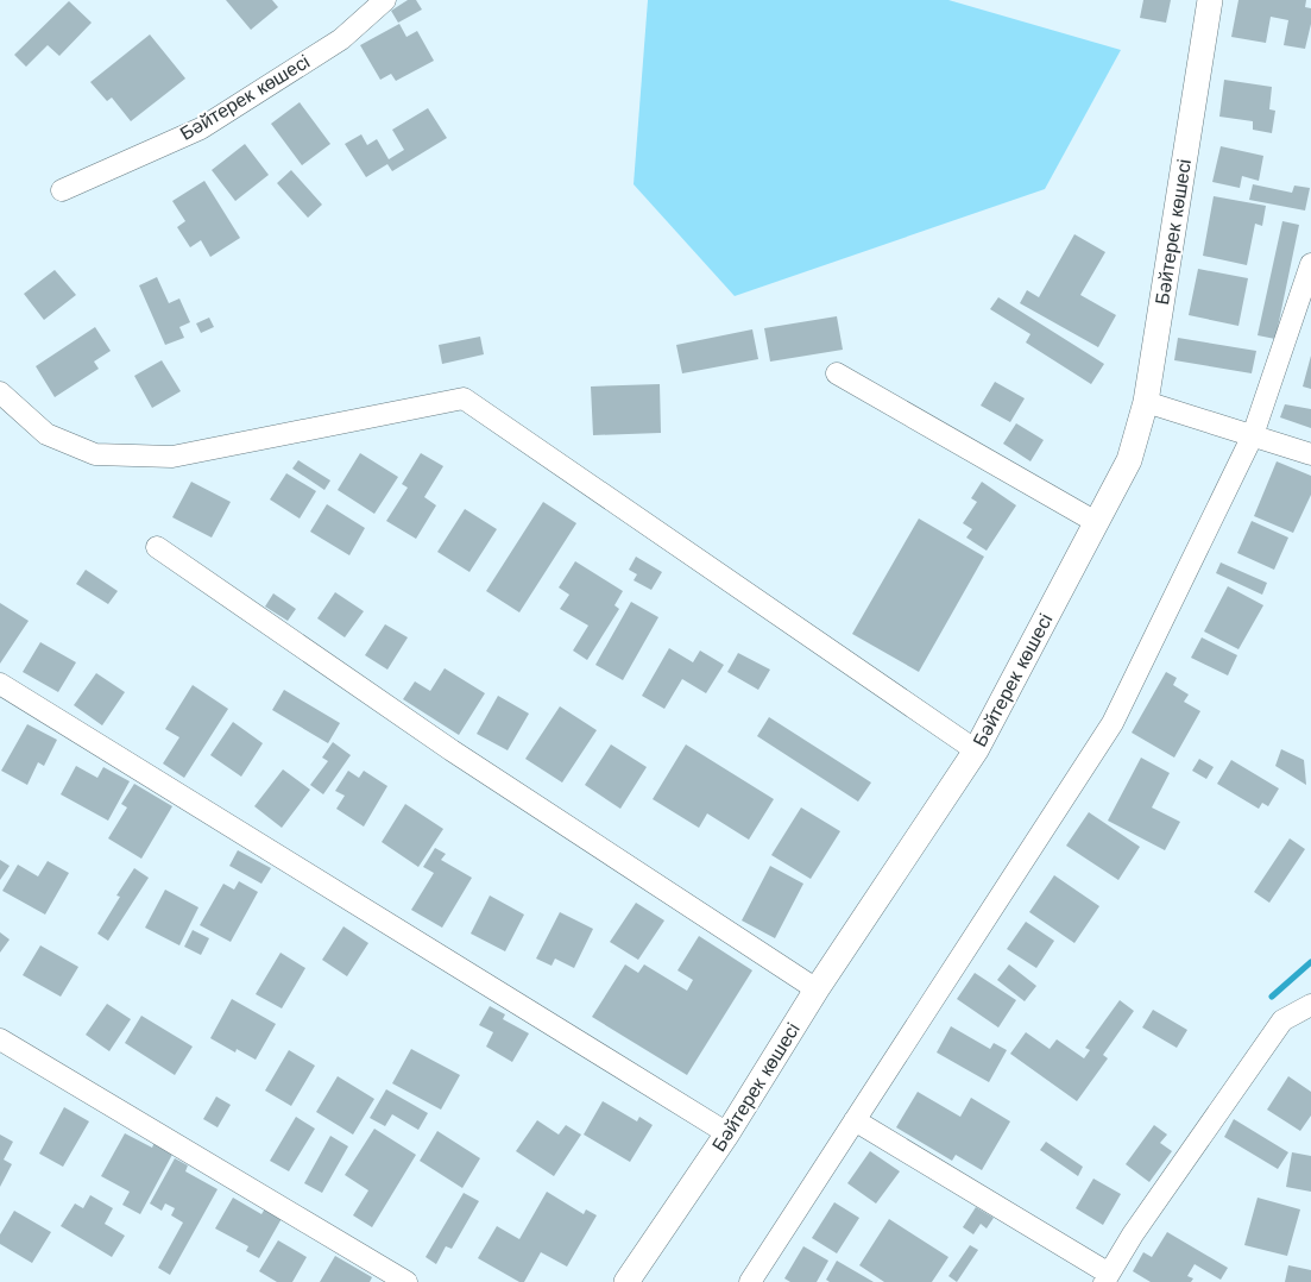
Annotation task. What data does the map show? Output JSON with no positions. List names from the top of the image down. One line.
{"streets":{"street":["Бәйтерек көшесі"]}}
